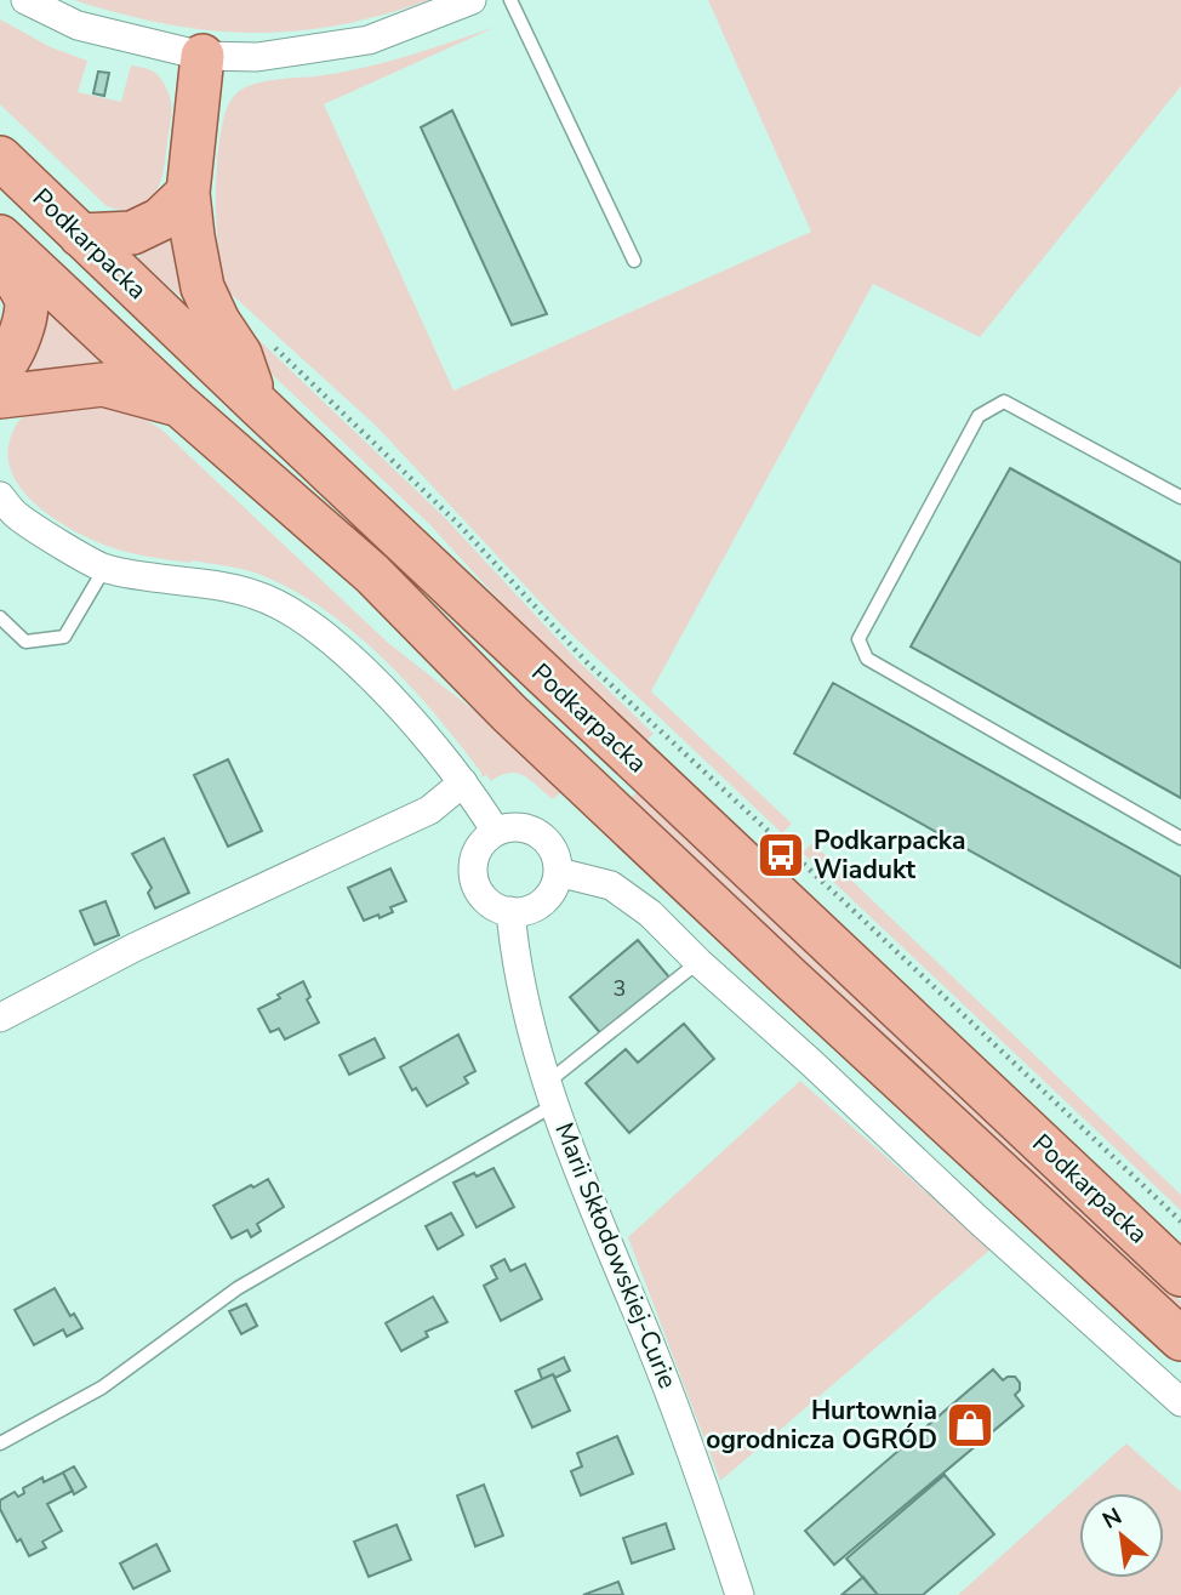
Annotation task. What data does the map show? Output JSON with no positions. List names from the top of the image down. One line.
{"streets":{"main road":["Podkarpacka"],"street":["Marii Skłodowskiej-Curie"]},"places":{"bus stop":["Podkarpacka Wiadukt"],"shop":["Hurtownia ogrodnicza OGRÓD"]},"house_numbers":["3"],"north":"top left"}
